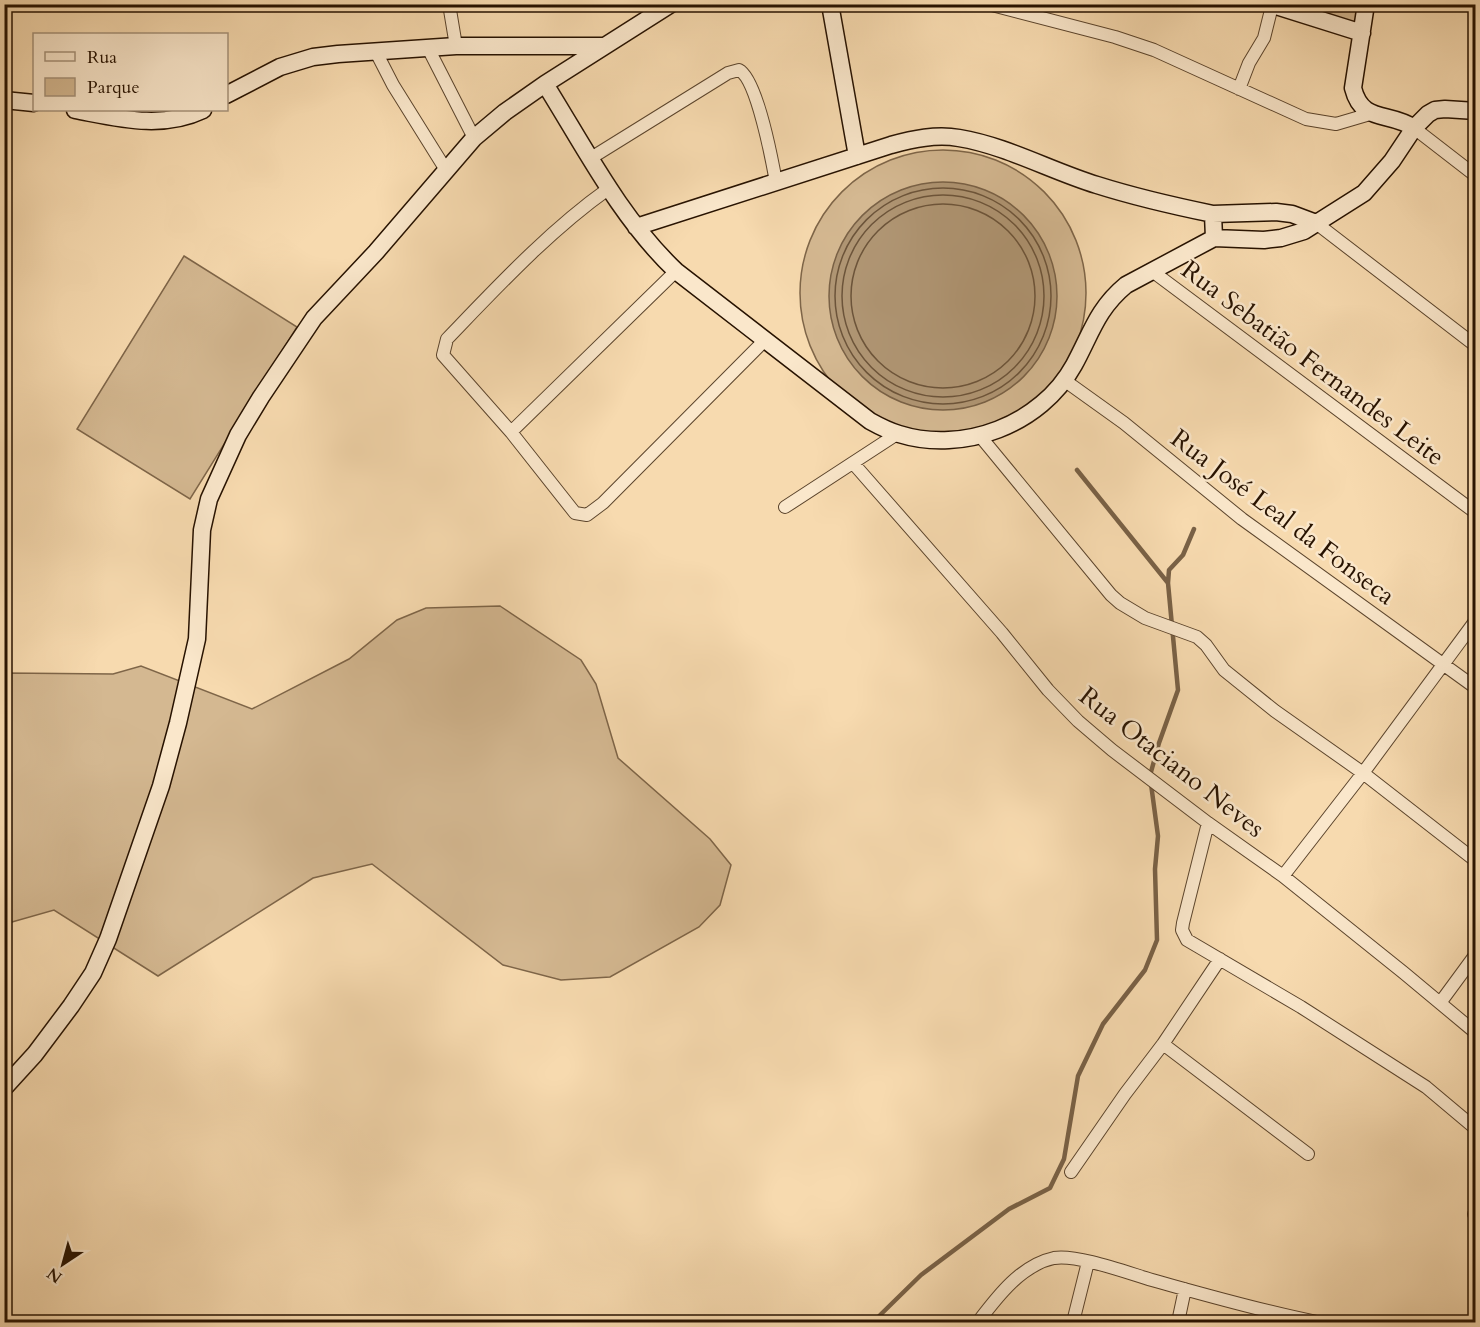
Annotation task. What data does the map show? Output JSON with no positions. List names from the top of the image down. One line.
{"streets":{"street":["Rua Sebatião Fernandes Leite","Rua José Leal da Fonseca","Rua Otaciano Neves"]},"legend":["Rua","Parque"],"north":"bottom left"}
